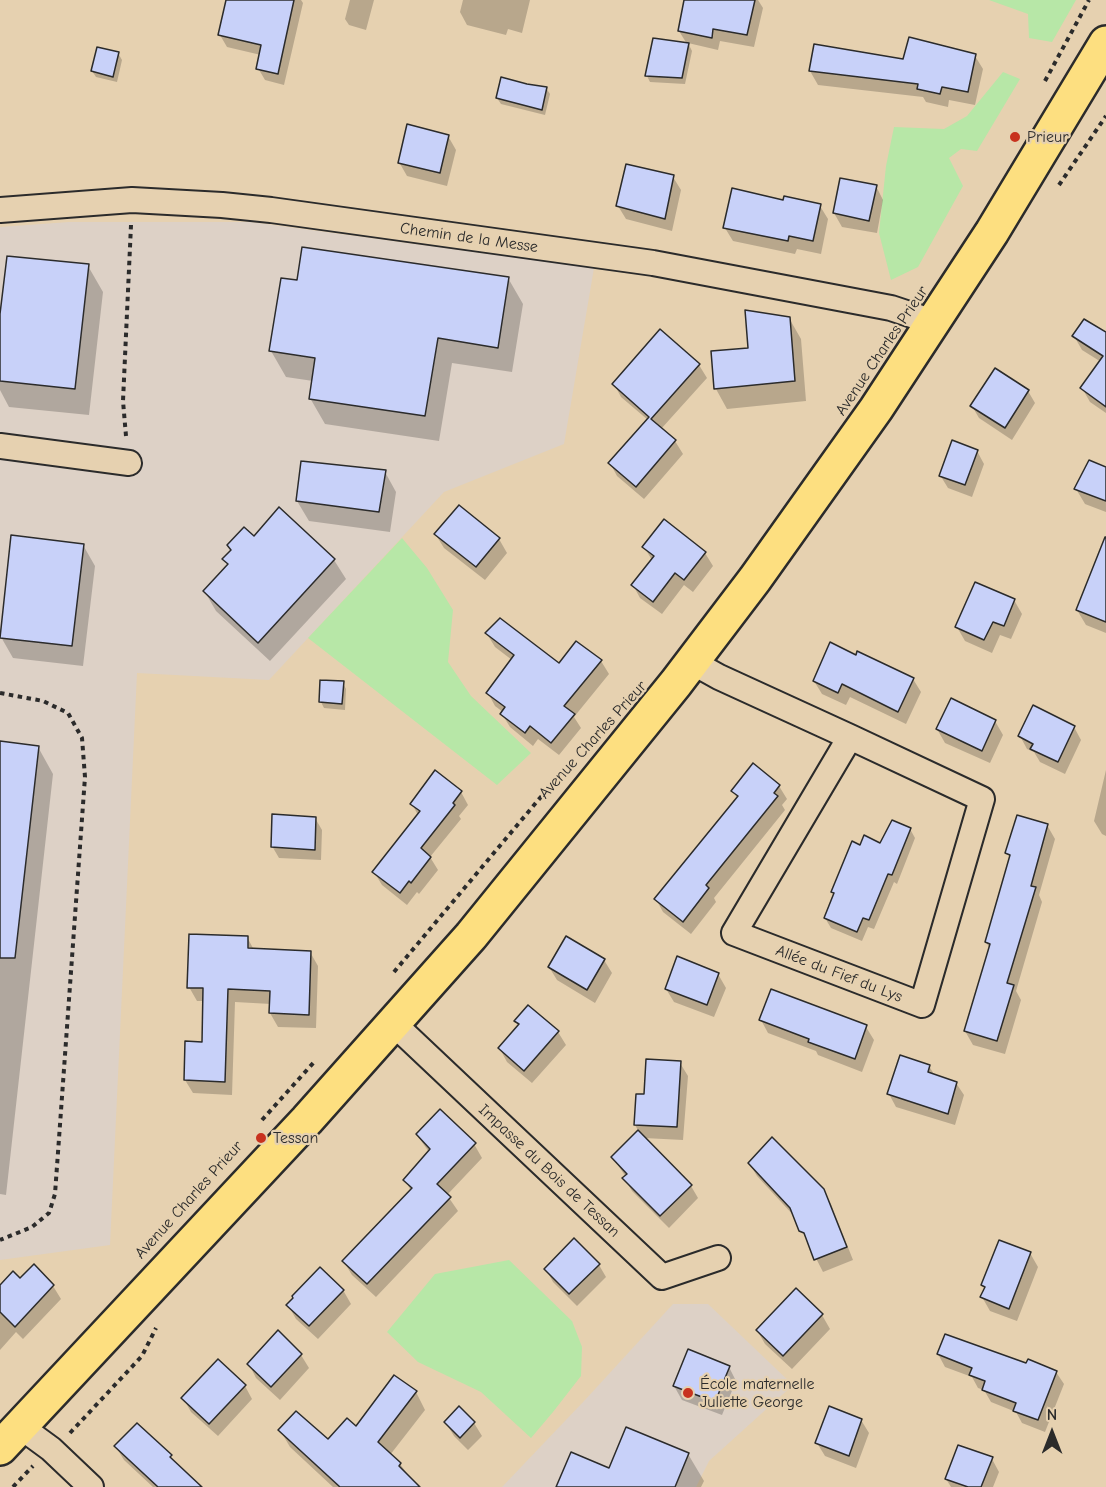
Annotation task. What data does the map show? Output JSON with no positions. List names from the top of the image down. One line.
{"streets":{"main road":["Avenue Charles Prieur"],"street":["Chemin de la Messe","Allée du Fief du Lys","Impasse du Bois de Tessan"]},"crossings":[["Chemin de la Messe","Avenue Charles Prieur"],["Avenue Charles Prieur","Allée du Fief du Lys"],["Avenue Charles Prieur","Impasse du Bois de Tessan"]],"places":["Prieur","Tessan","École maternelle Juliette George"],"north":"top"}
